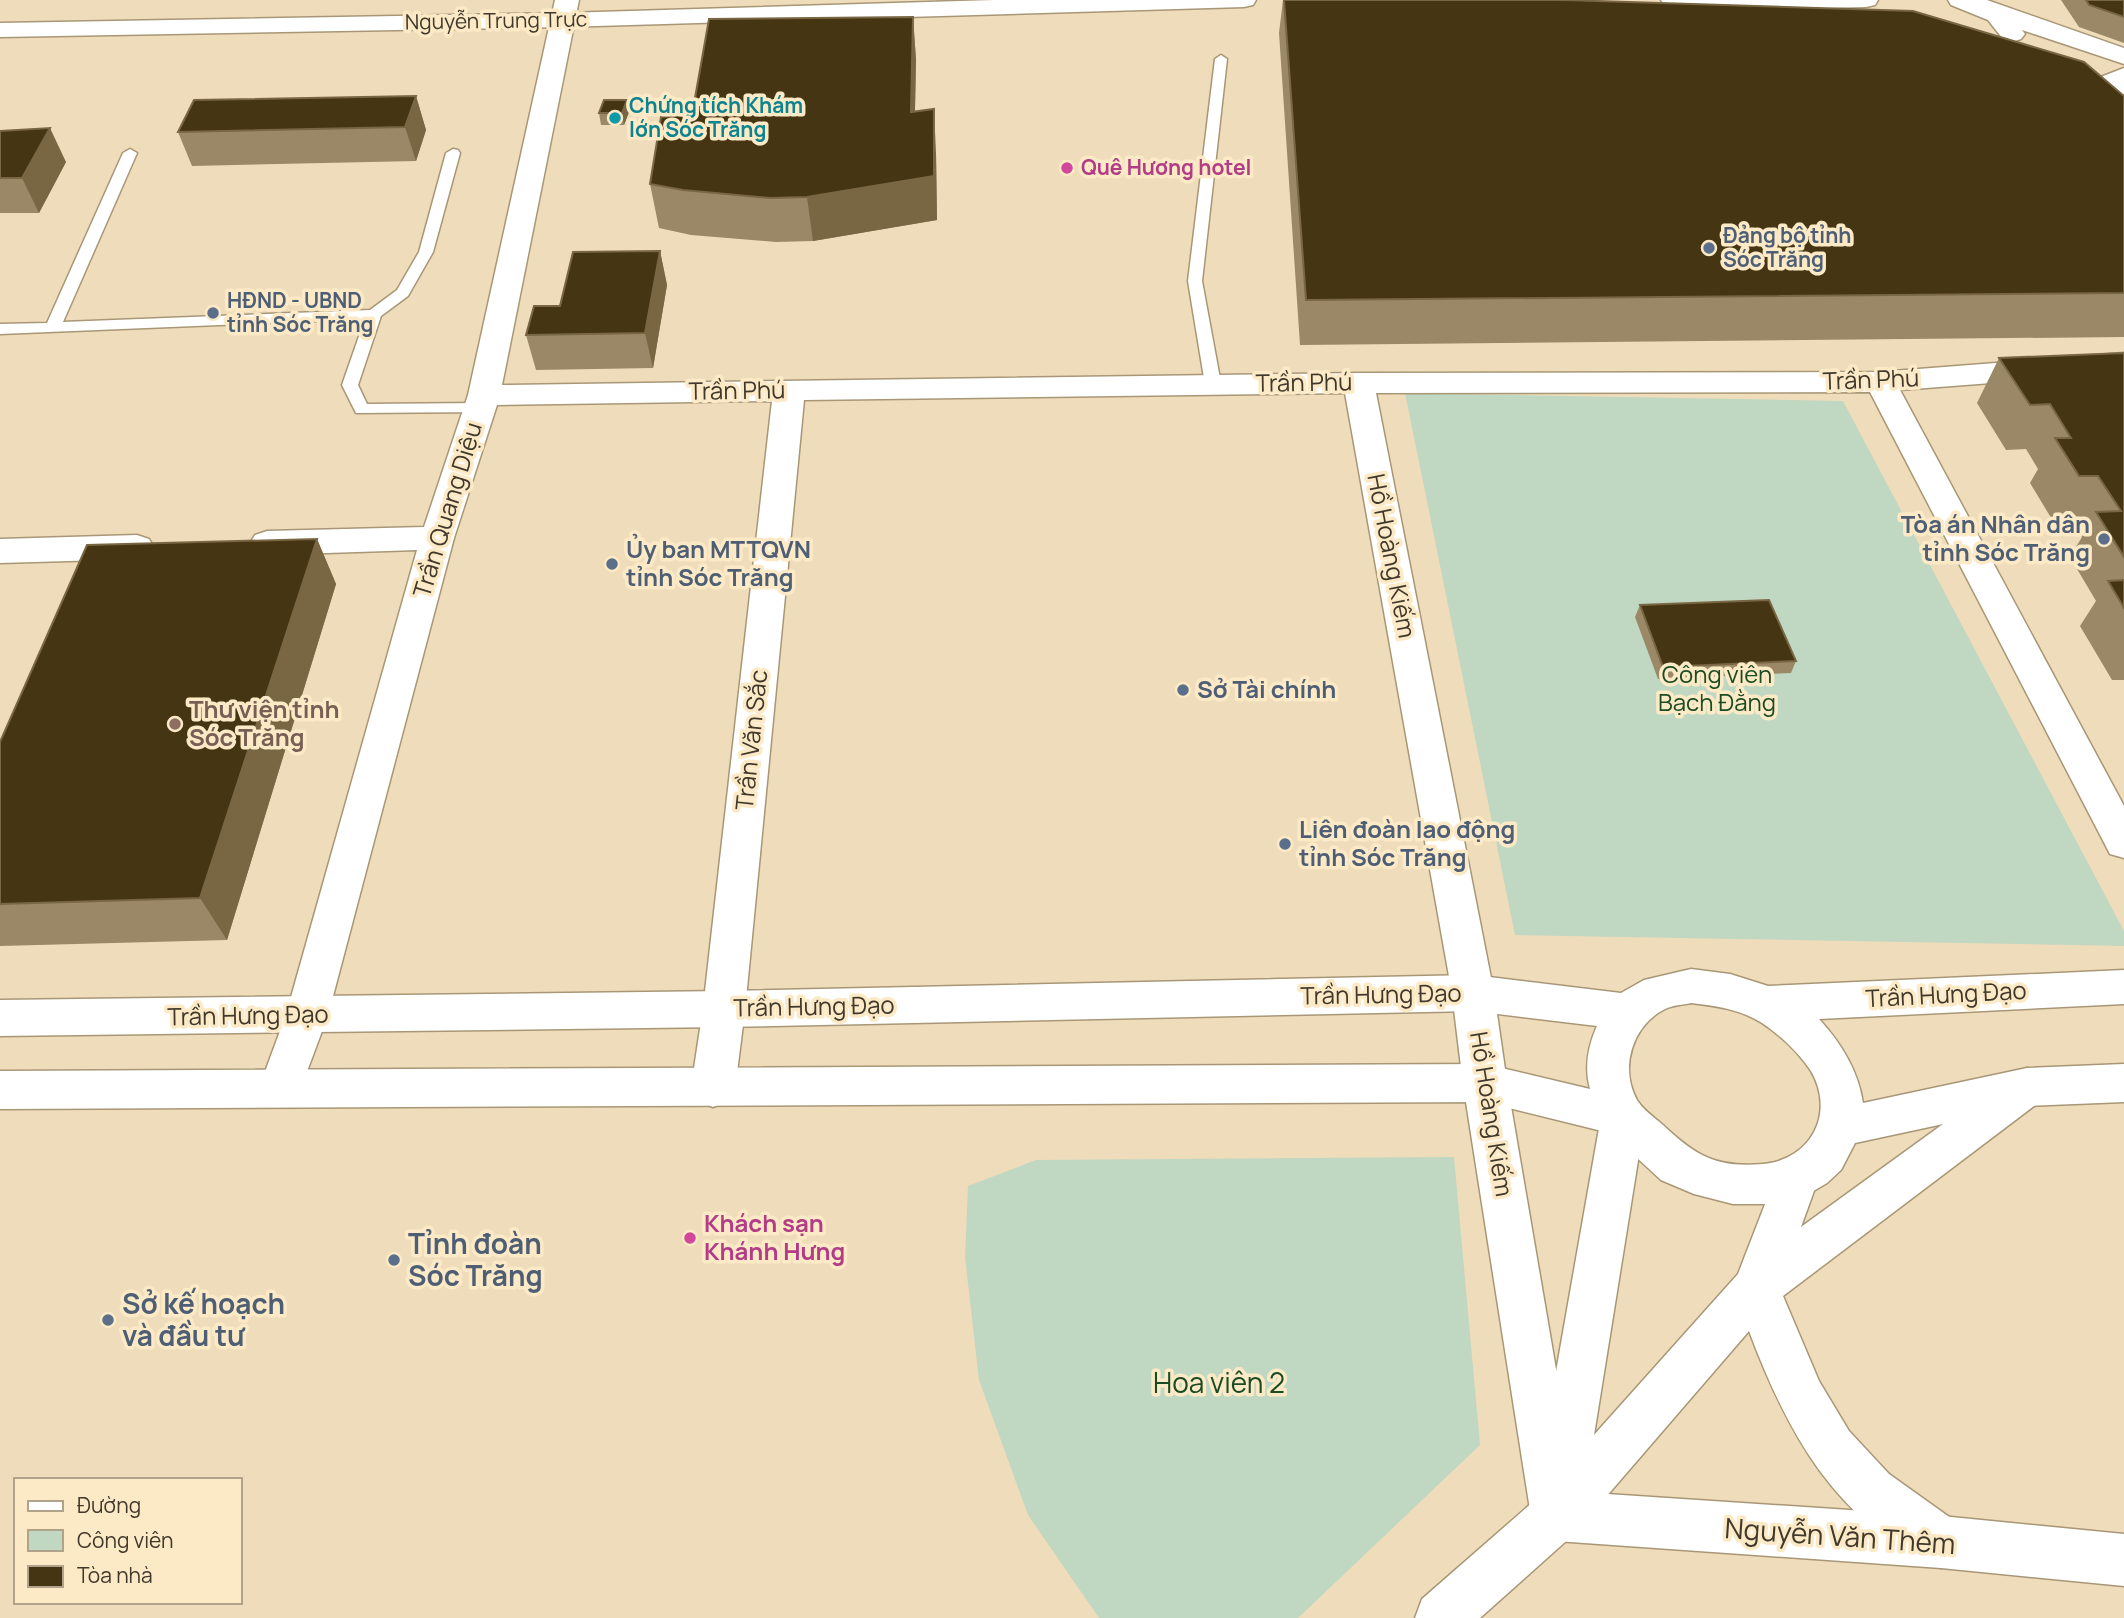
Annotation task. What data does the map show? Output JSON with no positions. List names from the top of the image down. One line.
{"streets":{"street":["Nguyễn Trung Trực","Trần Phú","Trần Quang Diệu","Hồ Hoàng Kiếm","Trần Văn Sắc","Trần Hưng Đạo","Nguyễn Văn Thêm"]},"crossings":[["Nguyễn Trung Trực","Trần Quang Diệu"],["Trần Phú","Trần Quang Diệu"],["Trần Phú","Hồ Hoàng Kiếm"],["Trần Phú","Trần Văn Sắc"],["Trần Quang Diệu","Trần Hưng Đạo"],["Hồ Hoàng Kiếm","Trần Hưng Đạo"],["Hồ Hoàng Kiếm","Nguyễn Văn Thêm"],["Trần Văn Sắc","Trần Hưng Đạo"]],"parks":["Công viên Bạch Đằng","Hoa viên 2"],"places":["Chứng tích Khám lớn Sóc Trăng","Quê Hương hotel","Đảng bộ tỉnh Sóc Trăng","HĐND - UBND tỉnh Sóc Trăng","Tòa án Nhân dân tỉnh Sóc Trăng","Ủy ban MTTQVN tỉnh Sóc Trăng","Sở Tài chính","Thư viện tỉnh Sóc Trăng","Liên đoàn lao động tỉnh Sóc Trăng","Khách sạn Khánh Hưng","Tỉnh đoàn Sóc Trăng","Sở kế hoạch và đầu tư"],"legend":["Đường","Công viên","Tòa nhà"]}
